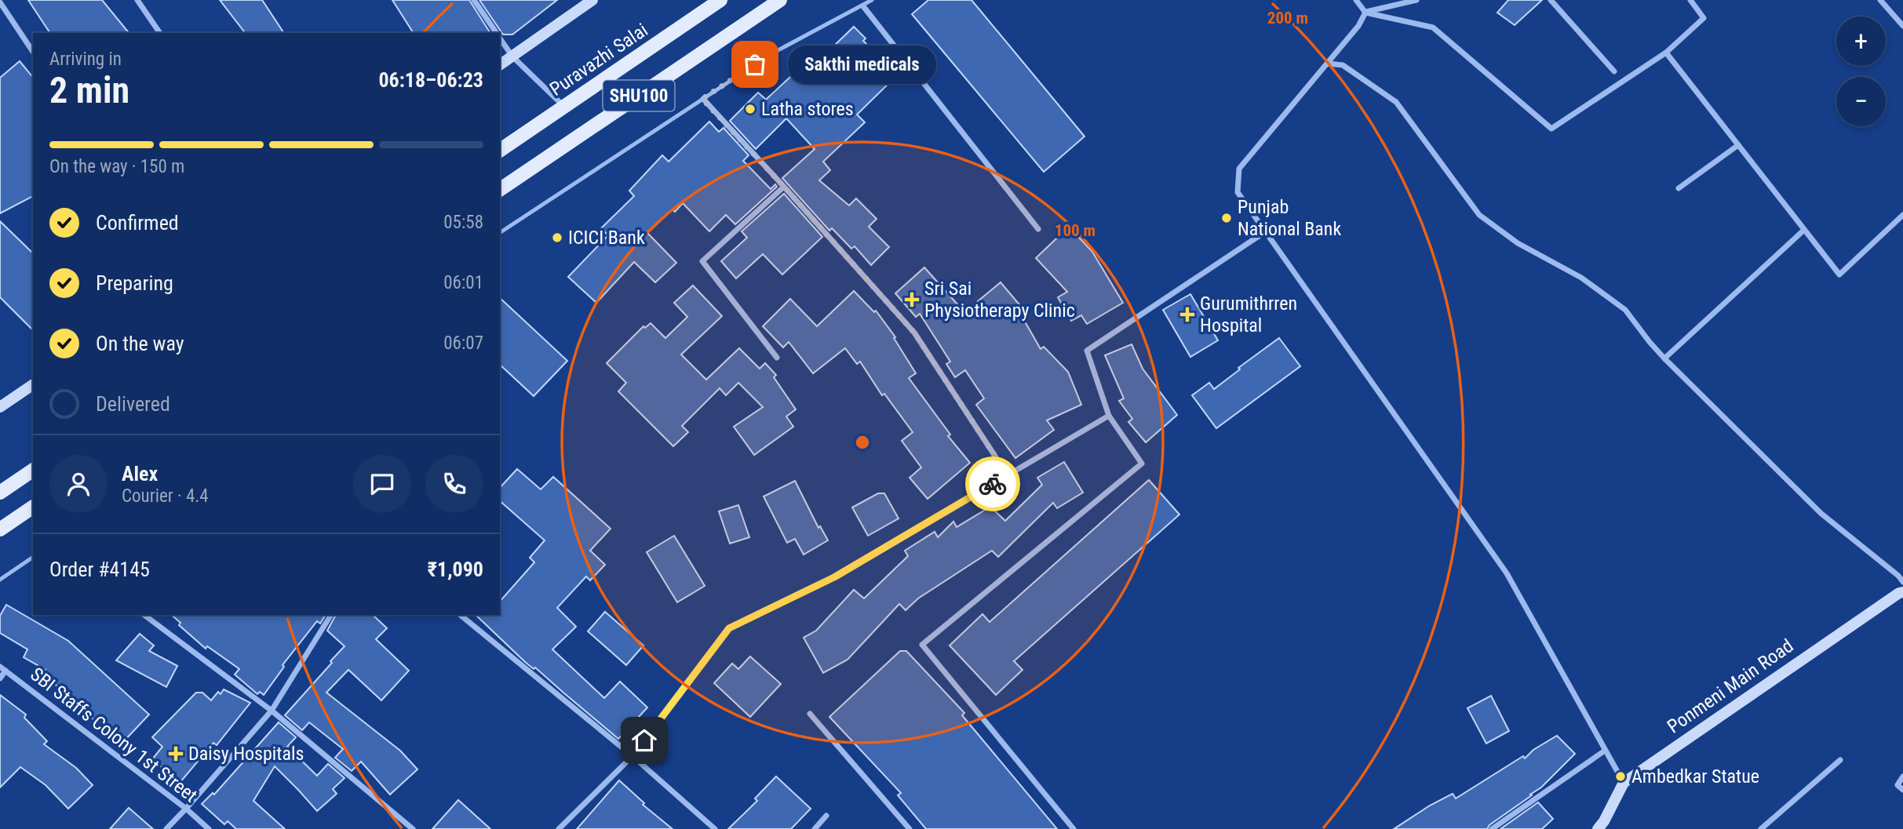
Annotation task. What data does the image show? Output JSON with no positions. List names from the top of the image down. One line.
{"streets":{"main road":["Puravazhi Salai","SHU100"],"street":["Ponmeni Main Road","SBI Staffs Colony 1st Street"]},"places":{"other":["Sakthi medicals","Latha stores","Punjab National Bank","ICICI Bank","Ambedkar Statue"],"health":["Sri Sai Physiotherapy Clinic","Gurumithrren Hospital","Daisy Hospitals"]},"page":{"map_buttons":["+","−"],"heading":["2 min","Arriving in","06:18–06:23"],"panel":["Alex","Courier · 4.4","Order #4145","₹1,090"],"bubble":"Sakthi medicals","bar":"On the way · 150 m","list":[["Confirmed","05:58"],["Preparing","06:01"],["On the way","06:07"],"Delivered"]},"rings":["200 m","100 m"]}
